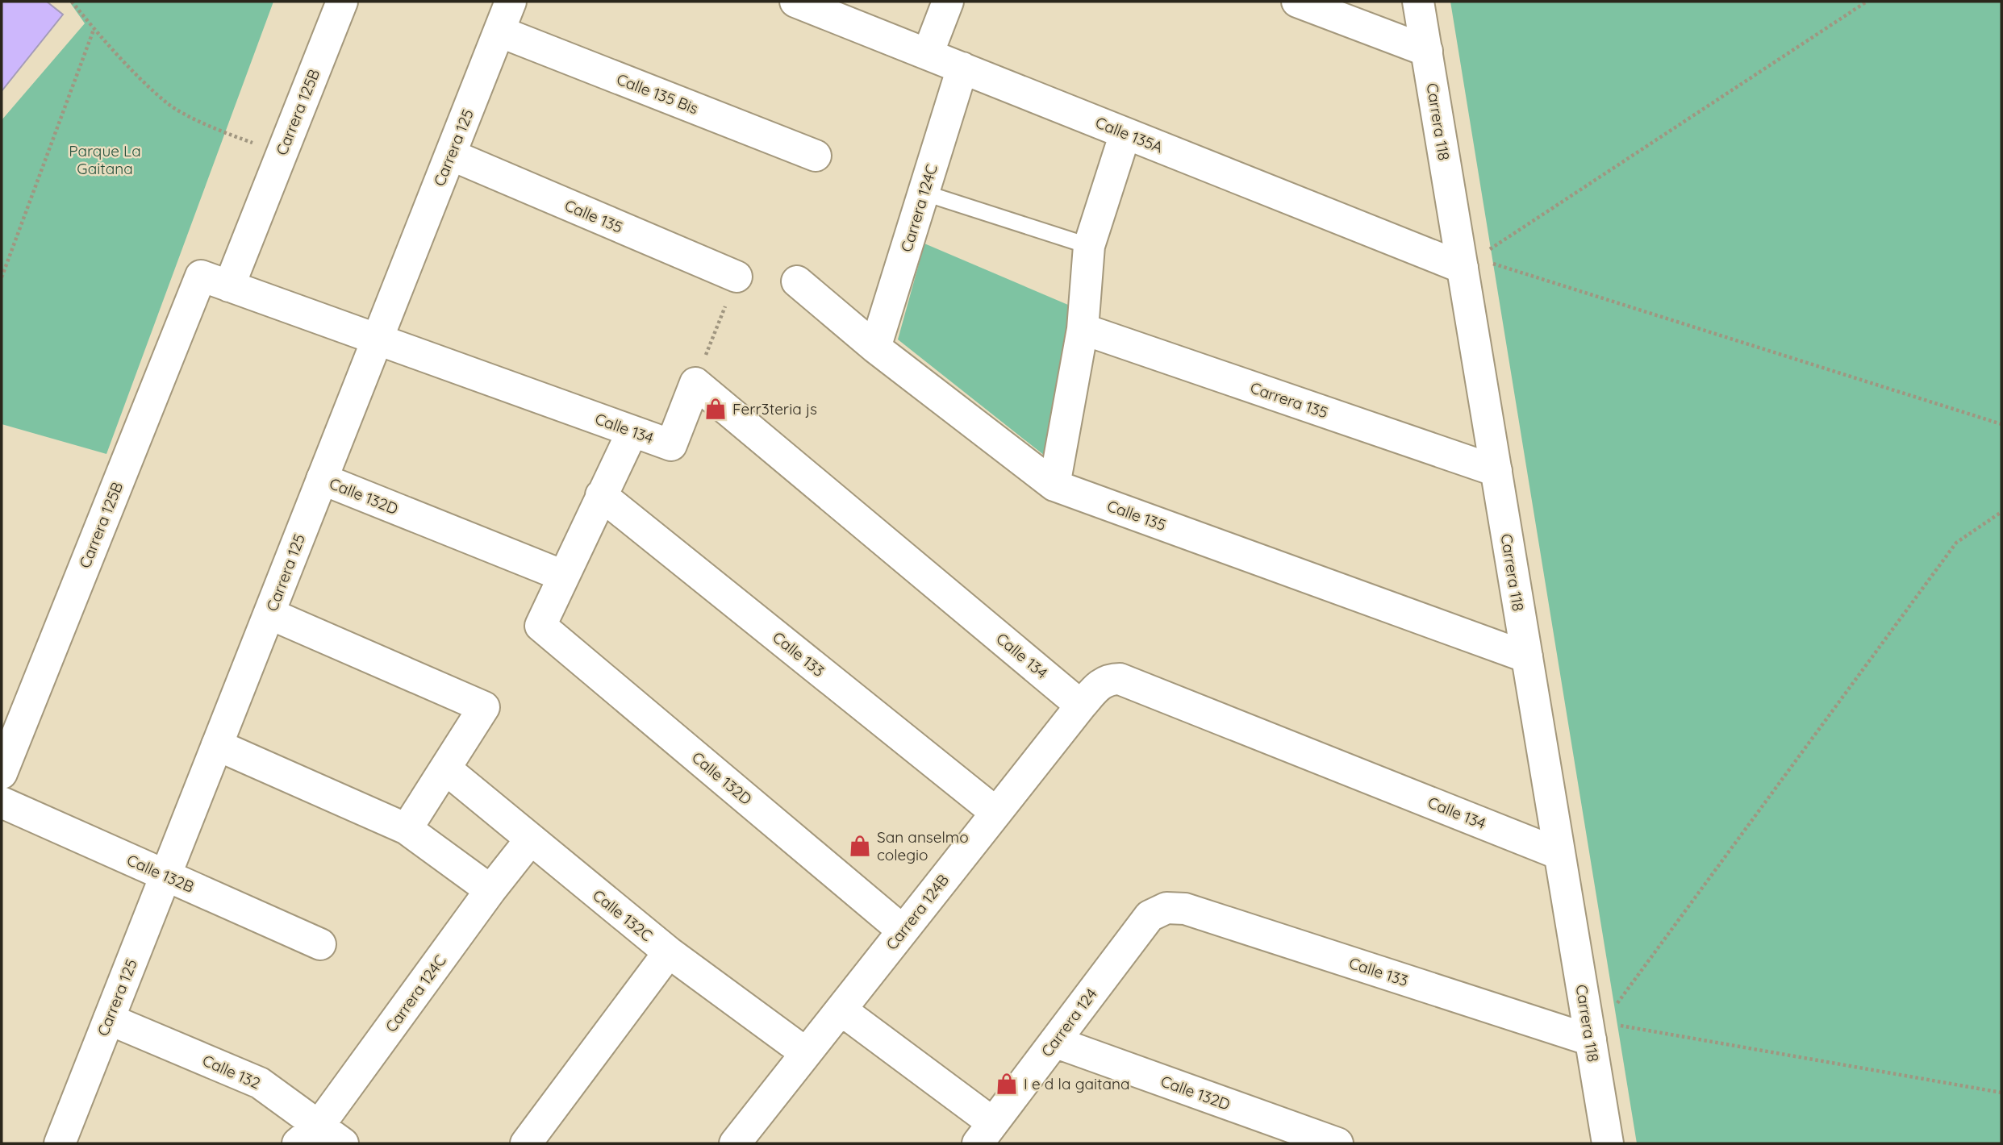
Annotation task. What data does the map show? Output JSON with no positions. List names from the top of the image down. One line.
{"streets":{"street":["Calle 135 Bis","Carrera 125B","Carrera 118","Calle 135A","Carrera 125","Carrera 124C","Calle 135","Carrera 135","Calle 134","Calle 132D","Calle 133","Calle 132B","Carrera 124B","Calle 132C","Carrera 124","Calle 132"]},"crossings":[["Calle 135 Bis","Carrera 125"],["Carrera 125B","Calle 134"],["Carrera 118","Calle 135A"],["Carrera 118","Calle 135"],["Carrera 118","Carrera 135"],["Carrera 118","Calle 134"],["Carrera 118","Calle 133"],["Calle 135A","Carrera 124C"],["Carrera 125","Calle 135"],["Carrera 125","Calle 134"],["Carrera 125","Calle 132D"],["Carrera 125","Calle 132B"],["Carrera 125","Calle 132"],["Carrera 124C","Calle 135"],["Carrera 124C","Calle 132C"],["Carrera 124C","Calle 132"],["Calle 134","Carrera 124B"],["Calle 132D","Carrera 124B"],["Calle 132D","Carrera 124"],["Calle 133","Carrera 124B"],["Calle 133","Carrera 124"],["Carrera 124B","Calle 132C"]],"parks":["Parque La Gaitana"],"places":{"shop":["Ferr3teria js","San anselmo colegio","I e d la gaitana"]}}
